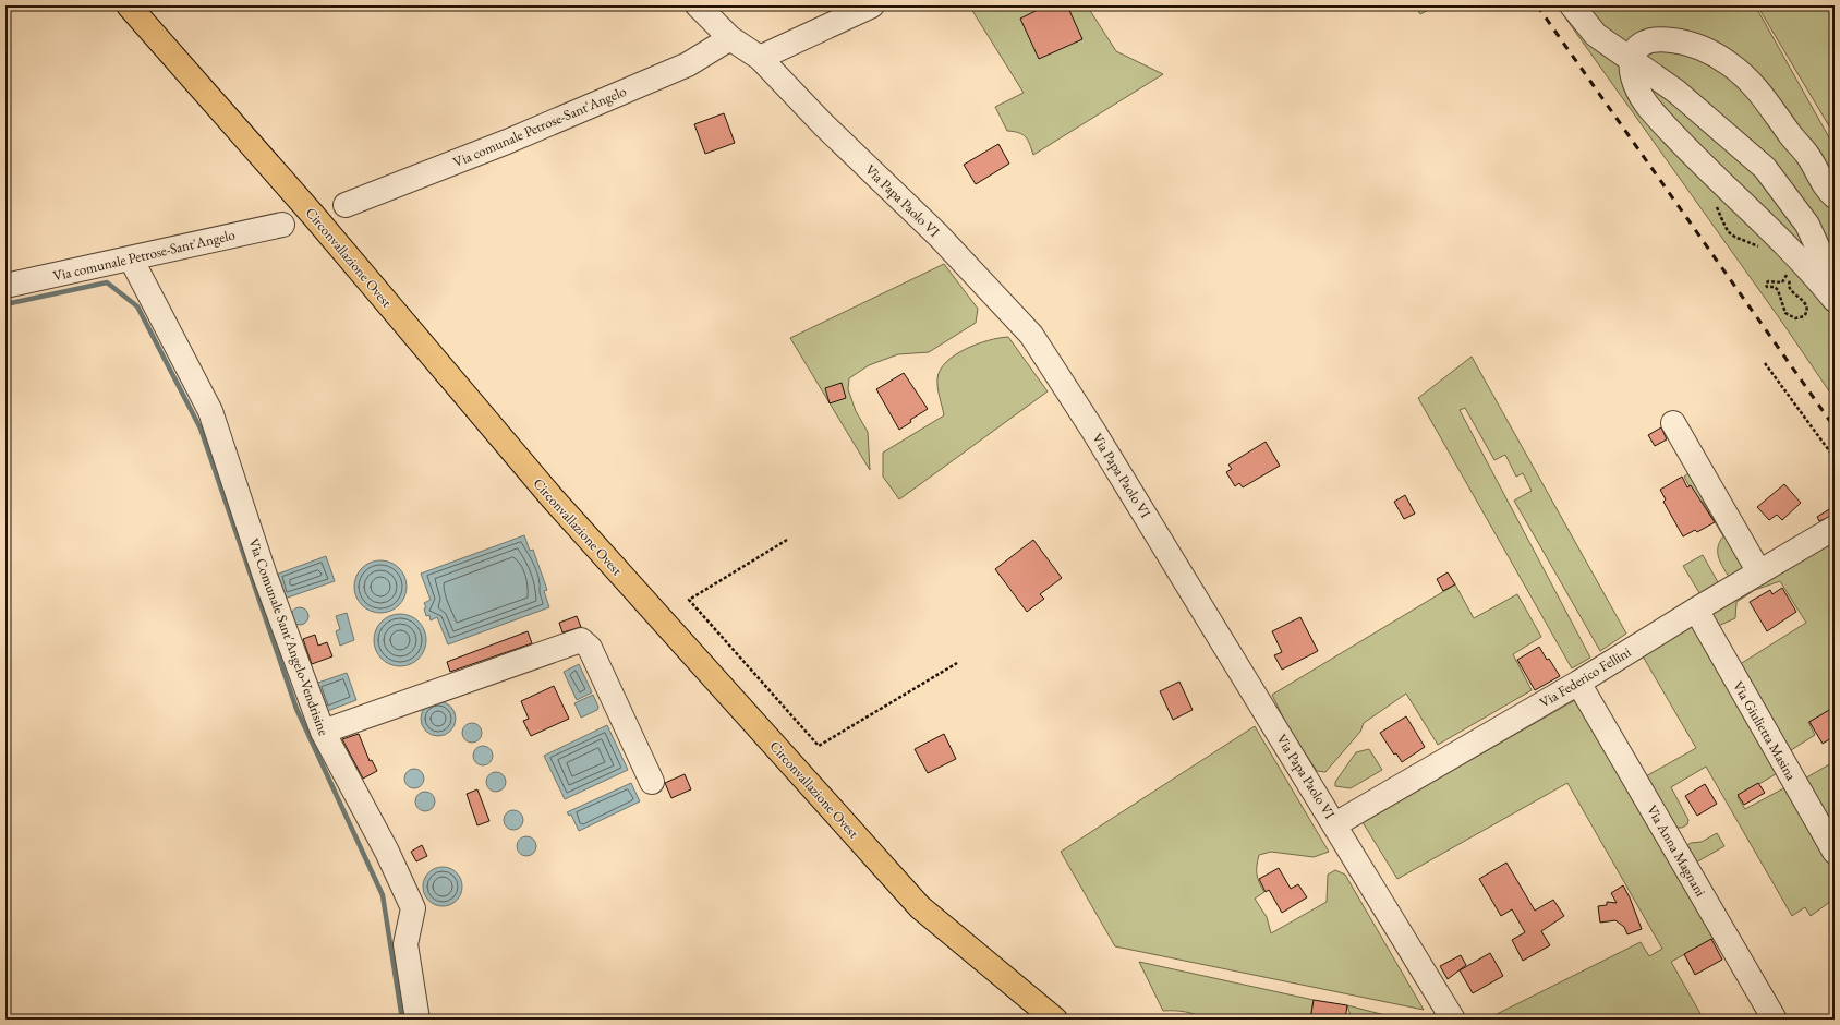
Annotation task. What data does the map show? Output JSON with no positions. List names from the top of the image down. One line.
{"streets":{"main road":["Circonvallazione Ovest"],"street":["Via comunale Petrose-Sant'Angelo","Via Papa Paolo VI","Via Comunale Sant'Angelo-Vendrisine","Via Federico Fellini","Via Giulietta Masina","Via Anna Magnani"]},"crossings":[["Via comunale Petrose-Sant'Angelo","Via Papa Paolo VI"],["Via comunale Petrose-Sant'Angelo","Via Comunale Sant'Angelo-Vendrisine"],["Via Papa Paolo VI","Via Federico Fellini"],["Via Federico Fellini","Via Giulietta Masina"],["Via Federico Fellini","Via Anna Magnani"]]}
